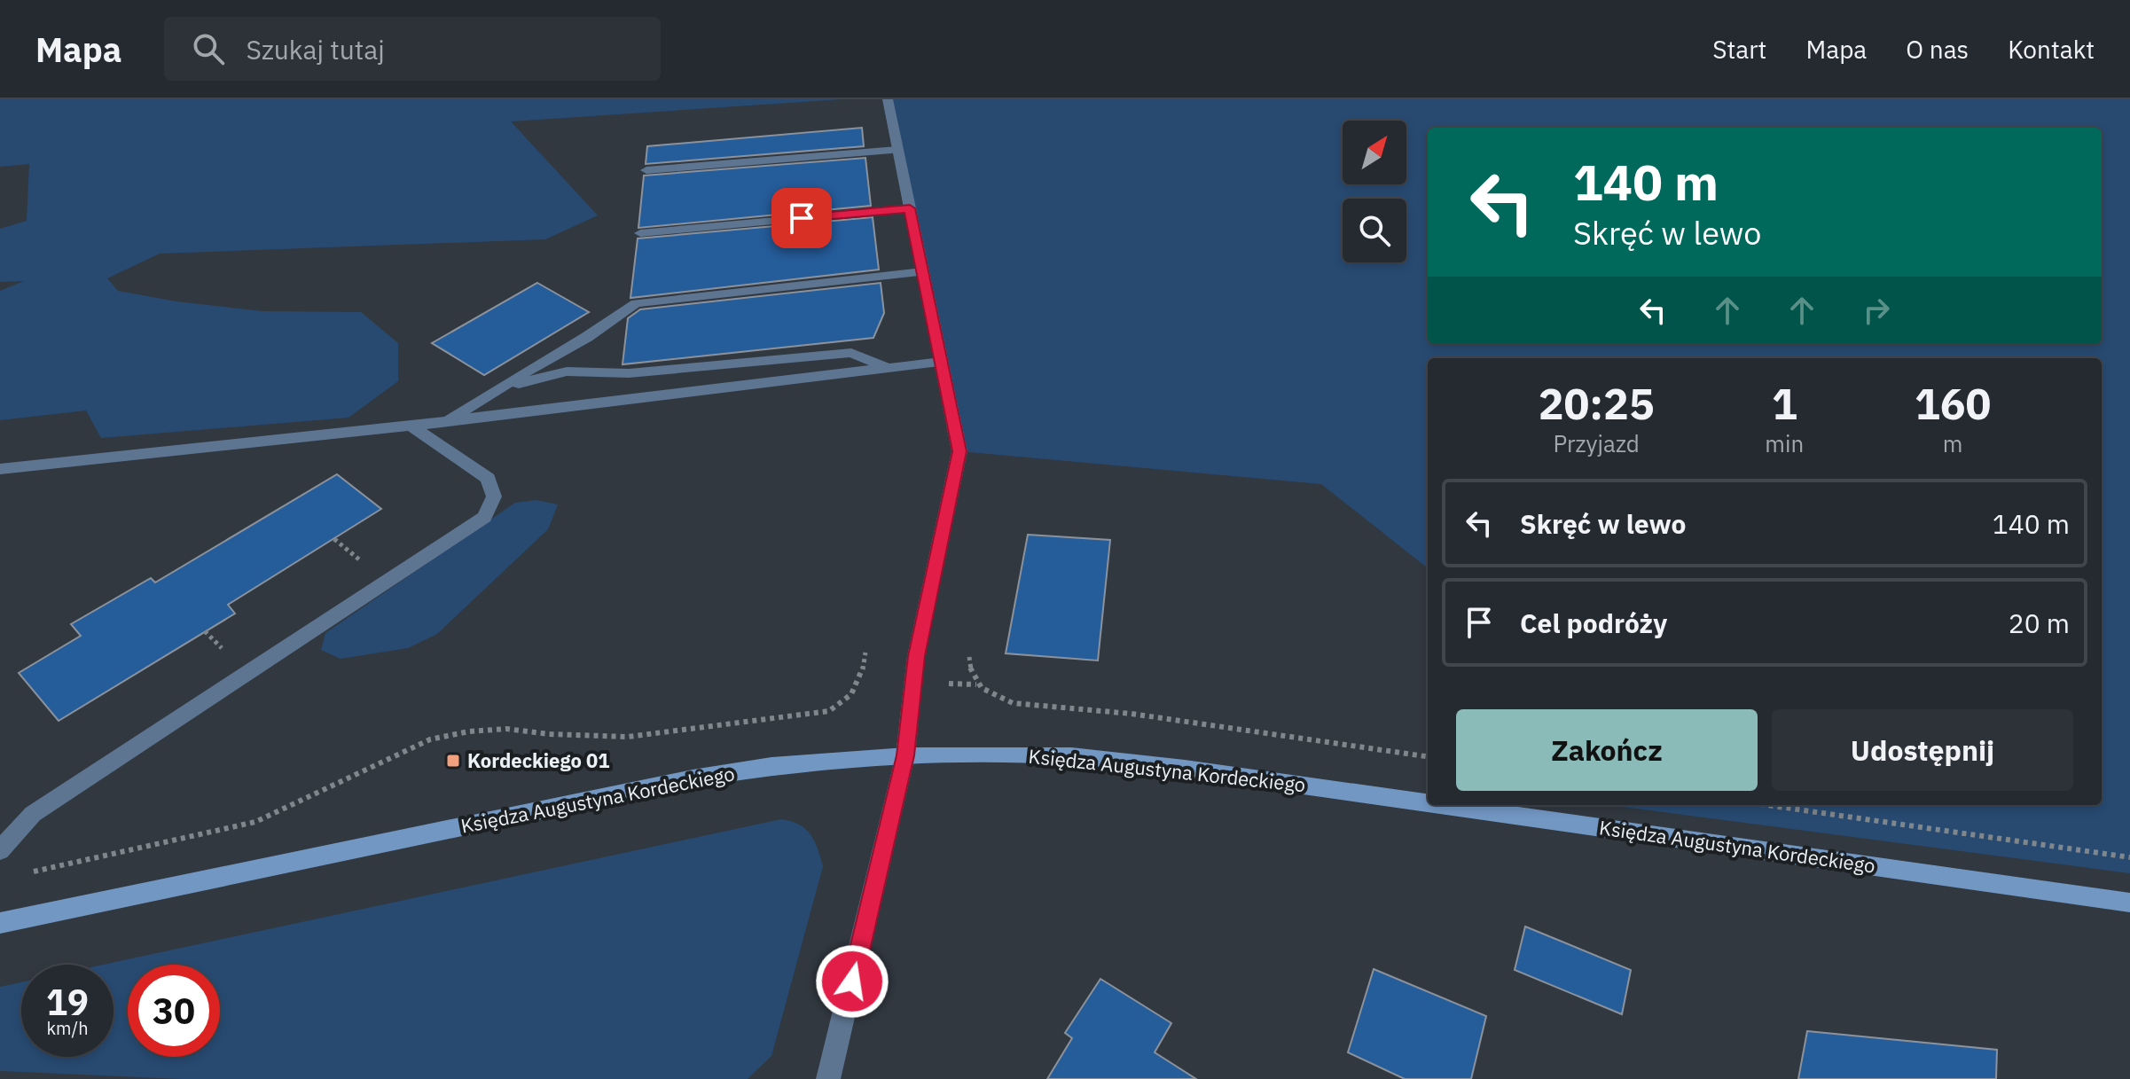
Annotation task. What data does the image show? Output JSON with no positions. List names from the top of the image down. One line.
{"streets":{"street":["Księdza Augustyna Kordeckiego"]},"places":{"transit":["Kordeckiego 01"]},"north":"top right","page":{"header":"Mapa","search":"Szukaj tutaj","nav":["Start","Mapa","O nas","Kontakt"],"turn":["140 m","Skręć w lewo"],"eta":["20:25","Przyjazd","1","min","160","m"],"list":[{"name":"Skręć w lewo","value":"140 m"},{"name":"Cel podróży","value":"20 m"}],"buttons":["Zakończ","Udostępnij"],"speed":"19 km/h","limit":"30"}}
